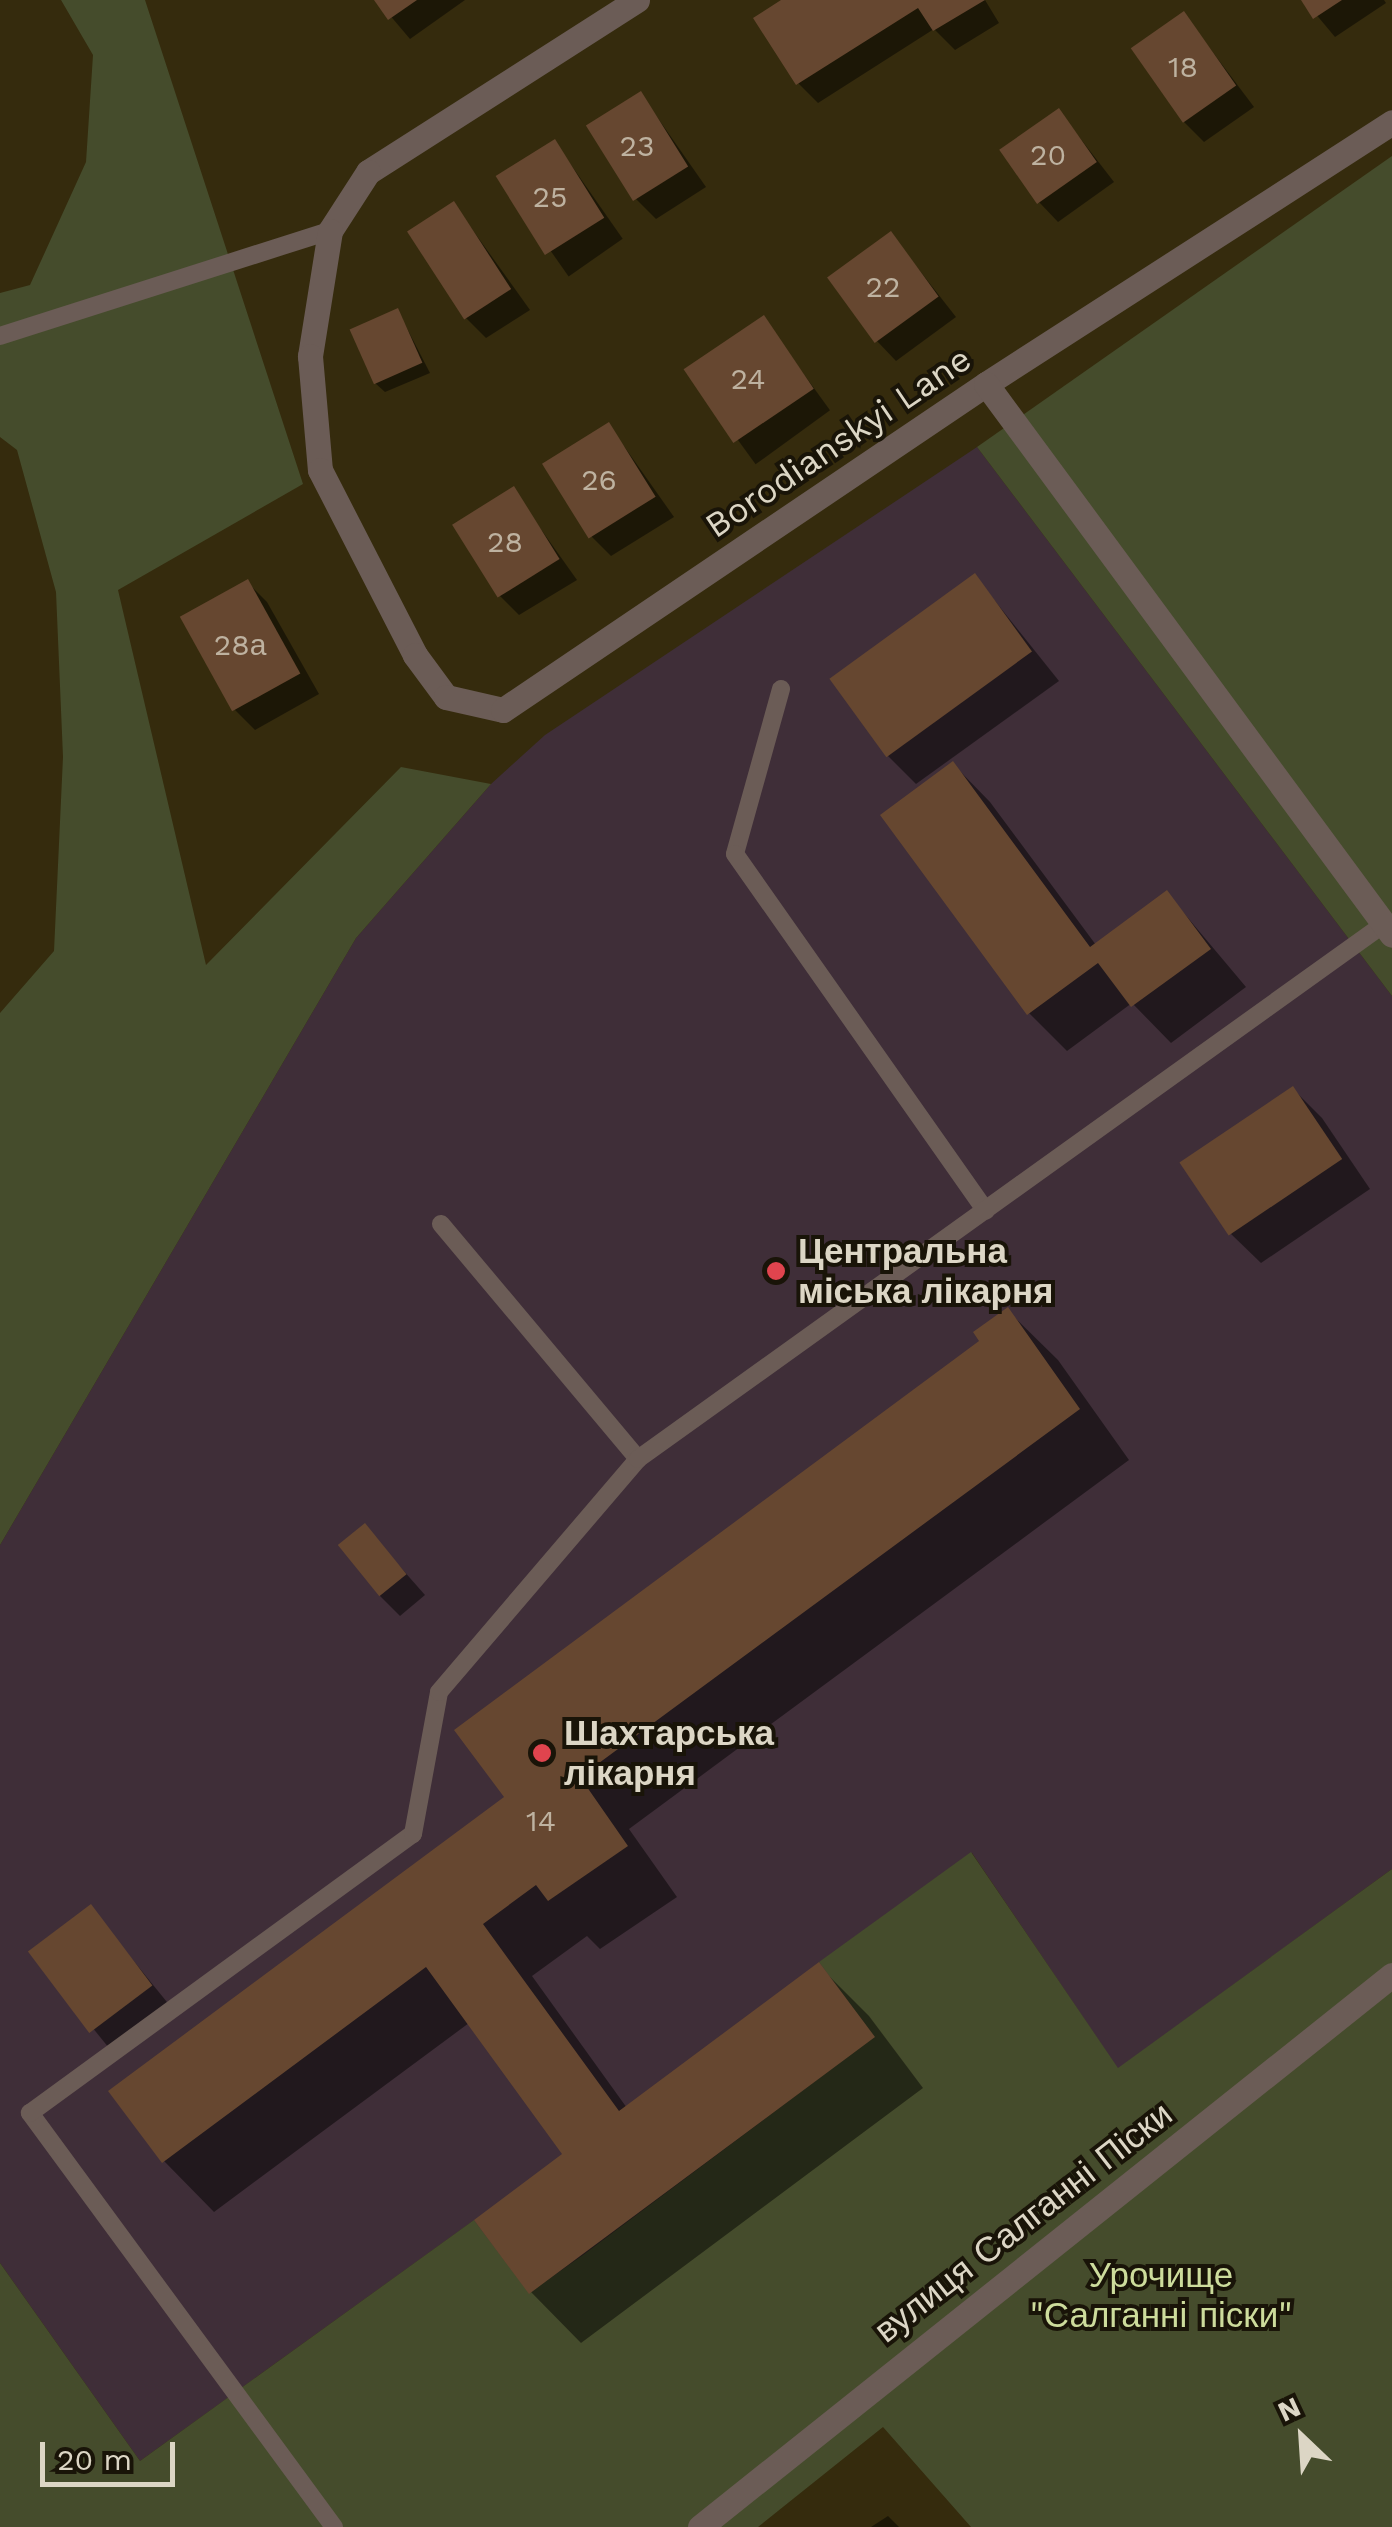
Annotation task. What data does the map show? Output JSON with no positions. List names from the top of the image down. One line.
{"streets":{"street":["Borodianskyi Lane","вулиця Салганні Піски"]},"parks":["Урочище \"Салганні піски\""],"places":["Центральна міська лікарня","Шахтарська лікарня"],"house_numbers":["18","23","20","25","22","24","26","28","28а","14"],"scale_bar":"20 m","north":"top left"}
